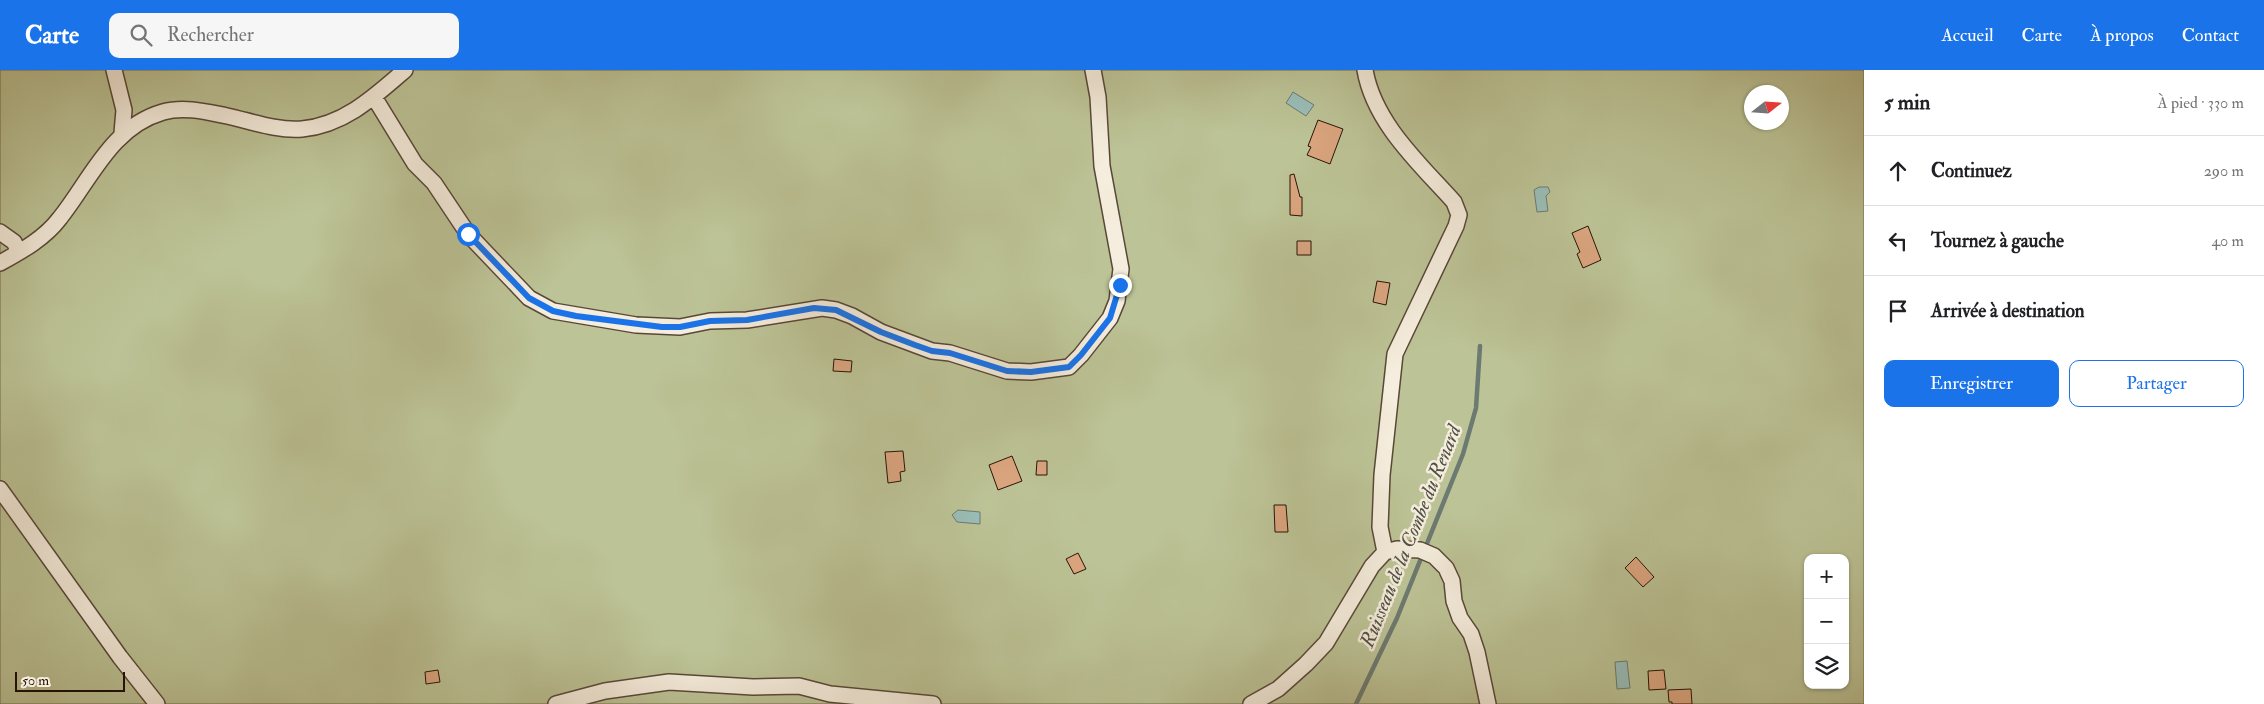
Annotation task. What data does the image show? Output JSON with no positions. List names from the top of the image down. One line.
{"water":["Ruisseau de la Combe du Renard"],"scale_bar":"50 m","north":"right","page":{"header":"Carte","search":"Rechercher","nav":["Accueil","Carte","À propos","Contact"],"heading":["5 min","À pied · 330 m"],"list":[["Continuez","290 m"],["Tournez à gauche","40 m"],"Arrivée à destination"],"buttons":["Enregistrer","Partager"],"map_buttons":["+","−"],"scale":"50 m"}}
